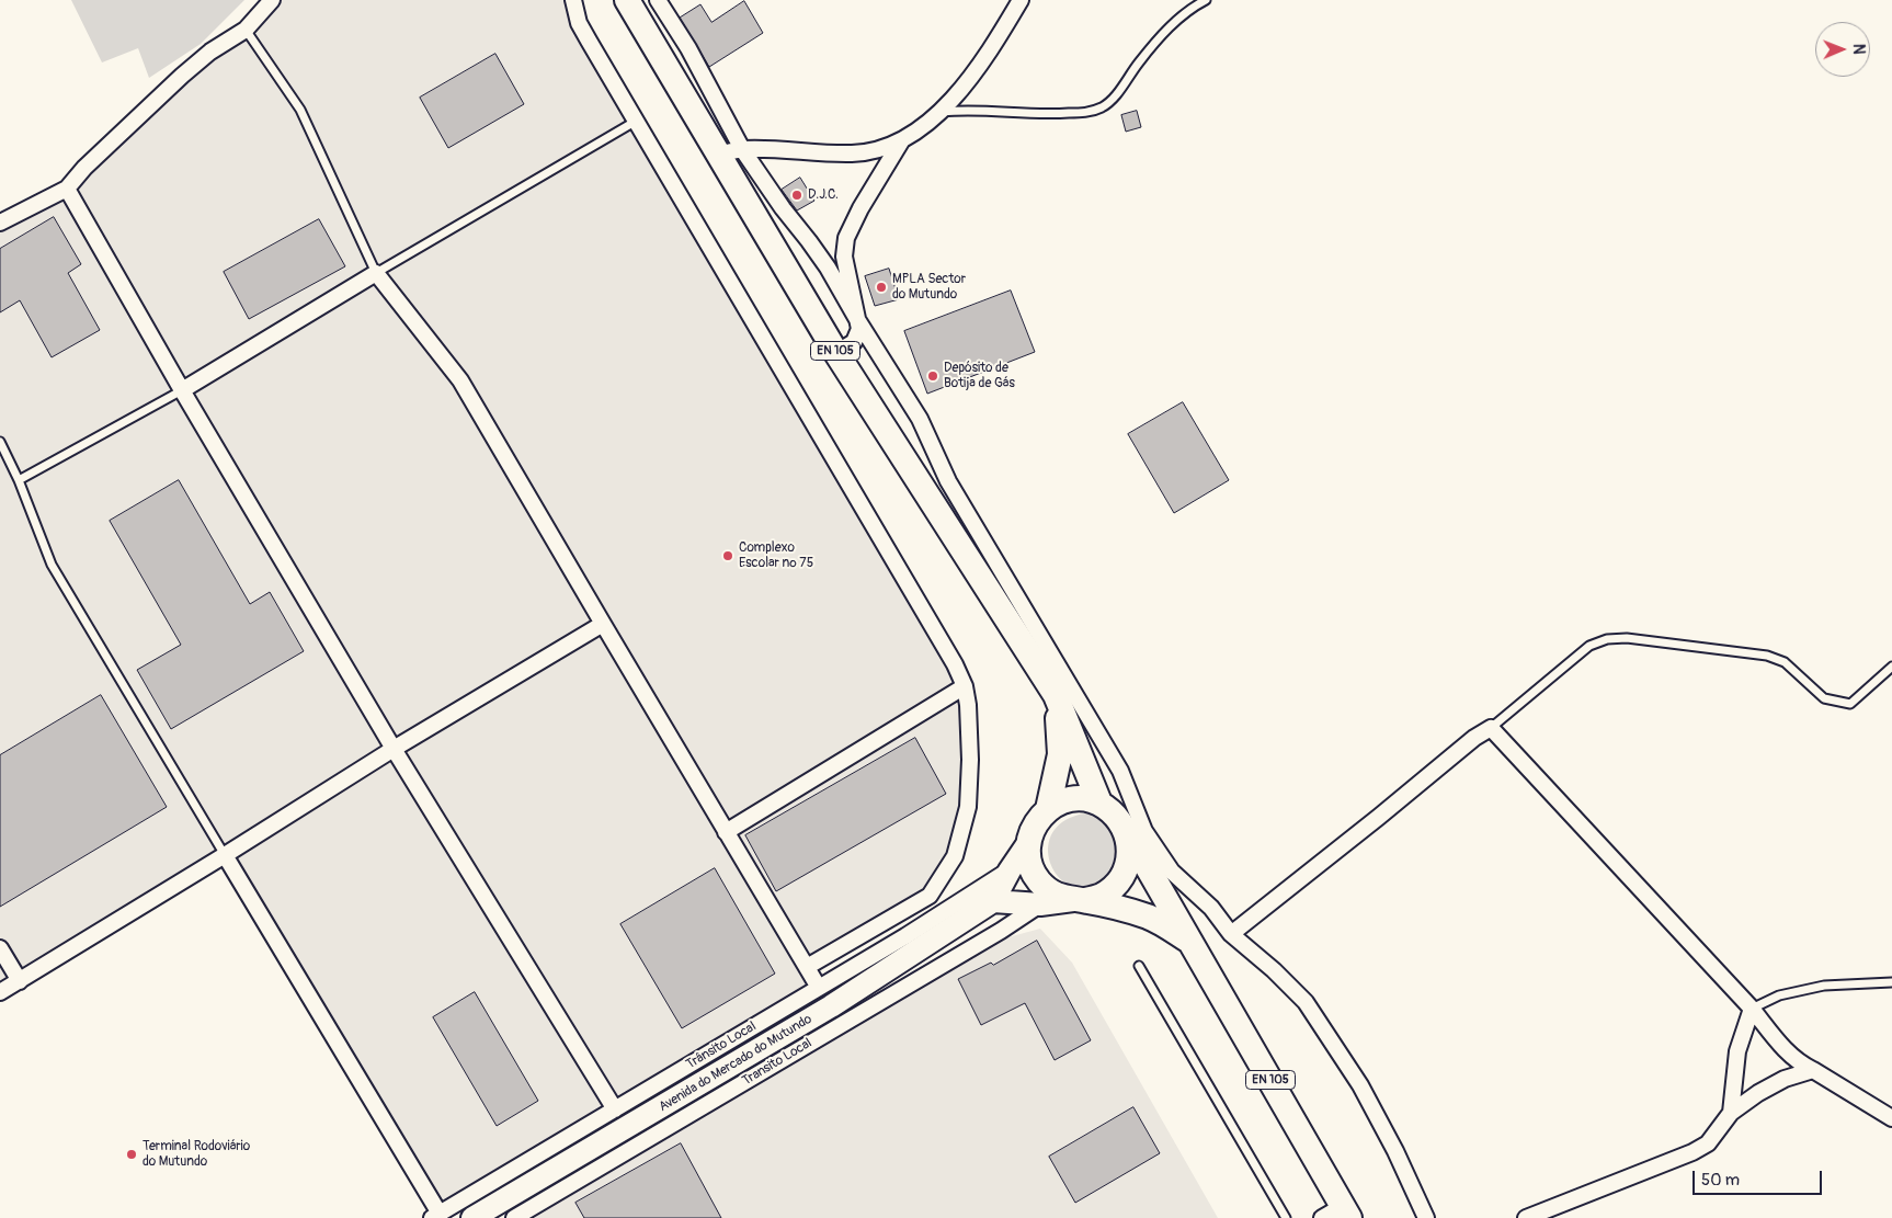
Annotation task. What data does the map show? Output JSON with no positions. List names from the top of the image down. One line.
{"streets":{"main road":["EN 105","Avenida do Mercado do Mutundo"],"street":["Trânsito Local","Transito Local"]},"crossings":[["EN 105","Avenida do Mercado do Mutundo"],["Trânsito Local","Avenida do Mercado do Mutundo"]],"places":["D.J.C.","MPLA Sector do Mutundo","Depósito de Botija de Gás","Complexo Escolar nº 75","Terminal Rodoviário do Mutundo"],"scale_bar":"50 m","north":"right"}
